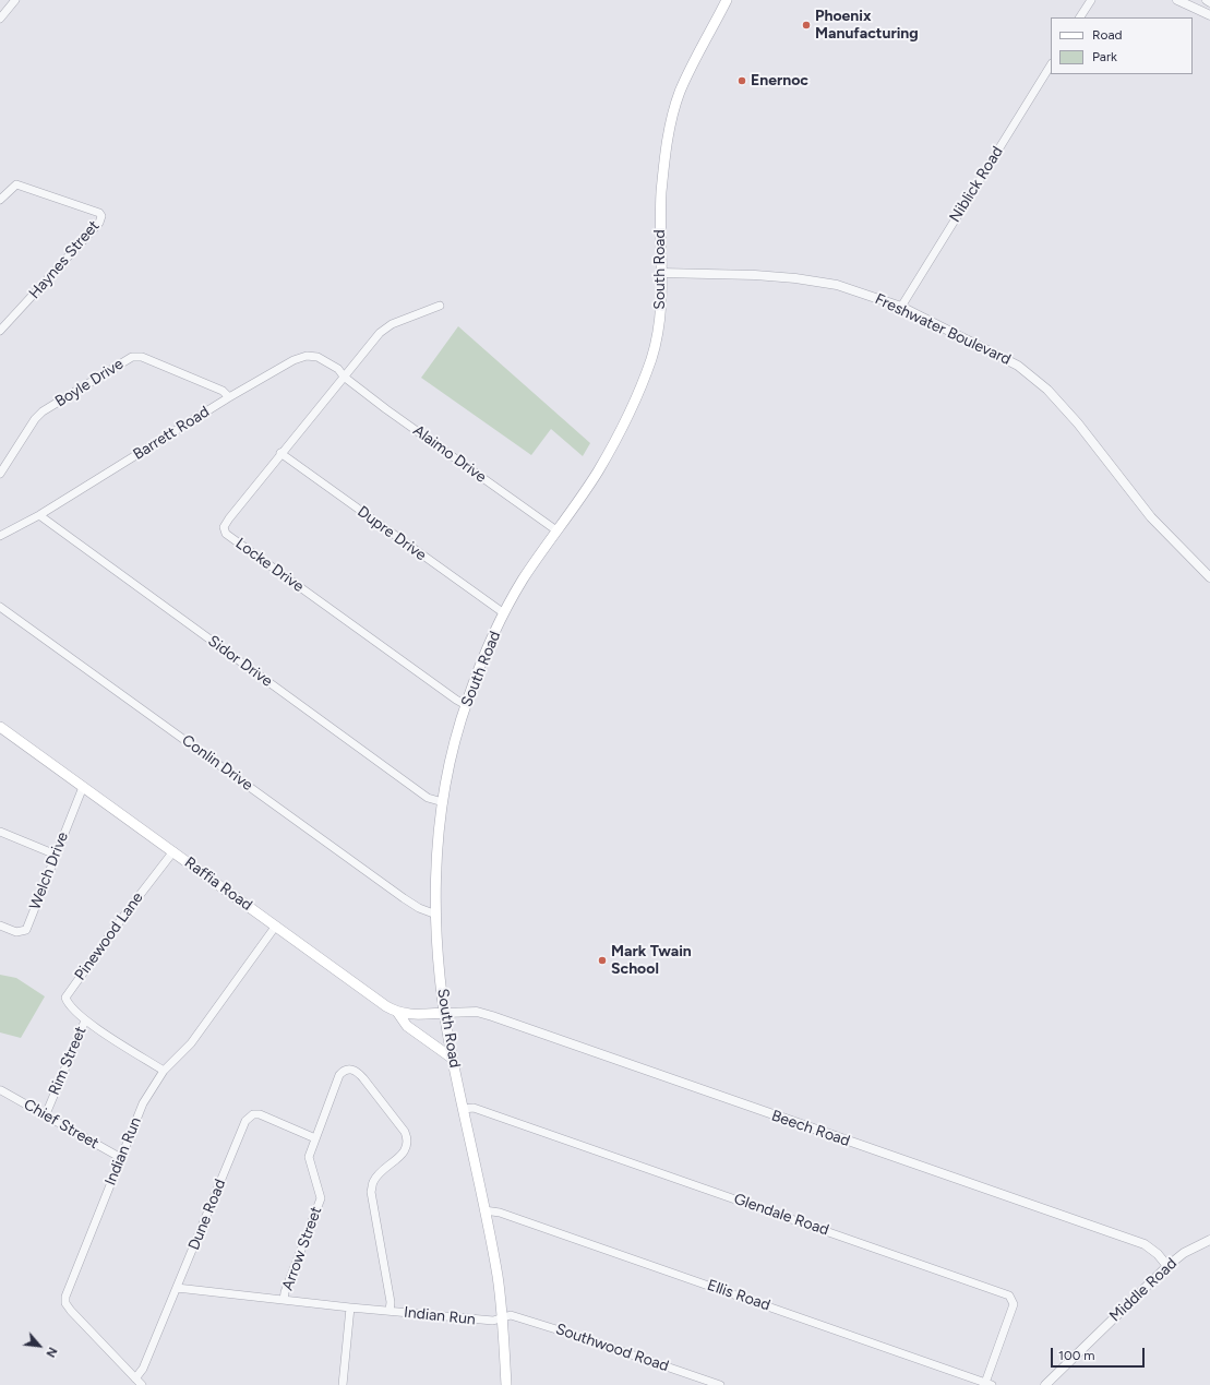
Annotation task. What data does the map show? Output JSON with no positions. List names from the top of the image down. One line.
{"streets":{"main road":["South Road","Raffia Road"],"street":["Niblick Road","Haynes Street","Freshwater Boulevard","Boyle Drive","Barrett Road","Alaimo Drive","Dupre Drive","Locke Drive","Sidor Drive","Conlin Drive","Welch Drive","Pinewood Lane","Rim Street","Chief Street","Beech Road","Indian Run","Dune Road","Glendale Road","Arrow Street","Middle Road","Ellis Road","Southwood Road"]},"crossings":[["Niblick Road","Freshwater Boulevard"],["South Road","Freshwater Boulevard"],["South Road","Alaimo Drive"],["South Road","Dupre Drive"],["South Road","Locke Drive"],["South Road","Sidor Drive"],["South Road","Conlin Drive"],["South Road","Raffia Road"],["South Road","Beech Road"],["South Road","Indian Run"],["South Road","Glendale Road"],["South Road","Ellis Road"],["South Road","Southwood Road"],["Boyle Drive","Barrett Road"],["Barrett Road","Alaimo Drive"],["Barrett Road","Locke Drive"],["Barrett Road","Sidor Drive"],["Alaimo Drive","Locke Drive"],["Dupre Drive","Locke Drive"],["Welch Drive","Raffia Road"],["Raffia Road","Pinewood Lane"],["Raffia Road","Beech Road"],["Raffia Road","Indian Run"],["Pinewood Lane","Rim Street"],["Rim Street","Chief Street"],["Rim Street","Indian Run"],["Chief Street","Indian Run"],["Beech Road","Middle Road"],["Indian Run","Dune Road"],["Indian Run","Arrow Street"],["Indian Run","Southwood Road"],["Dune Road","Arrow Street"],["Glendale Road","Ellis Road"]],"places":["Phoenix Manufacturing","Enernoc","Mark Twain School"],"legend":["Road","Park"],"scale_bar":"100 m","north":"bottom right"}
